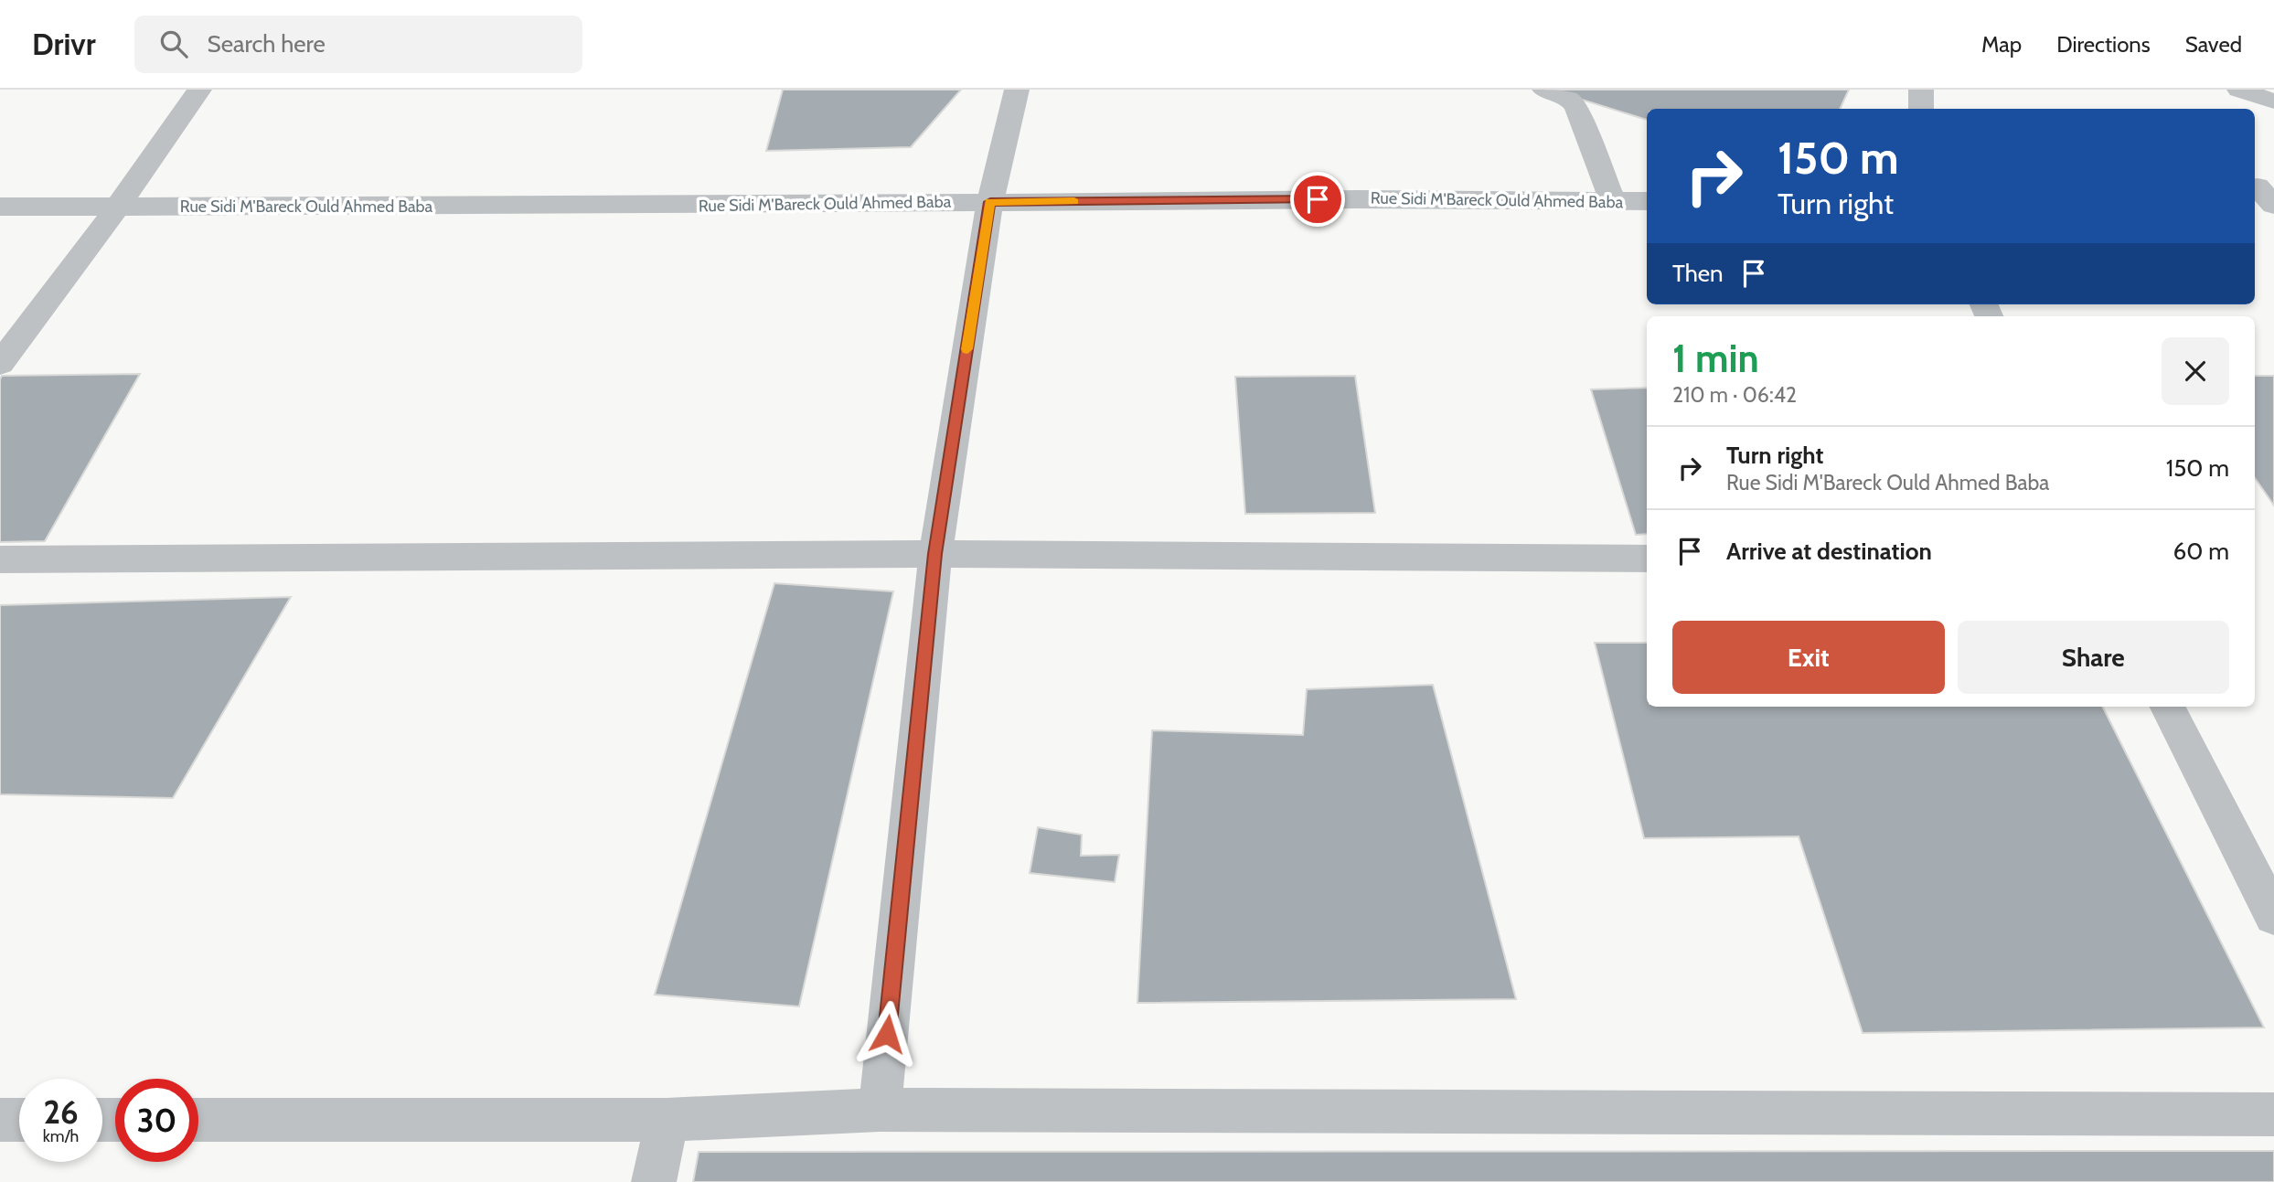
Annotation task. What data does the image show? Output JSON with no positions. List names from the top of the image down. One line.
{"streets":{"street":["Rue Sidi M'Bareck Ould Ahmed Baba"]},"page":{"header":"Drivr","search":"Search here","nav":["Map","Directions","Saved"],"turn":["150 m","Turn right"],"then":"Then","heading":["1 min","210 m · 06:42"],"list":[{"name":"Turn right","note":"Rue Sidi M'Bareck Ould Ahmed Baba","value":"150 m"},{"name":"Arrive at destination","value":"60 m"}],"buttons":["Exit","Share"],"speed":"26 km/h","limit":"30"}}
